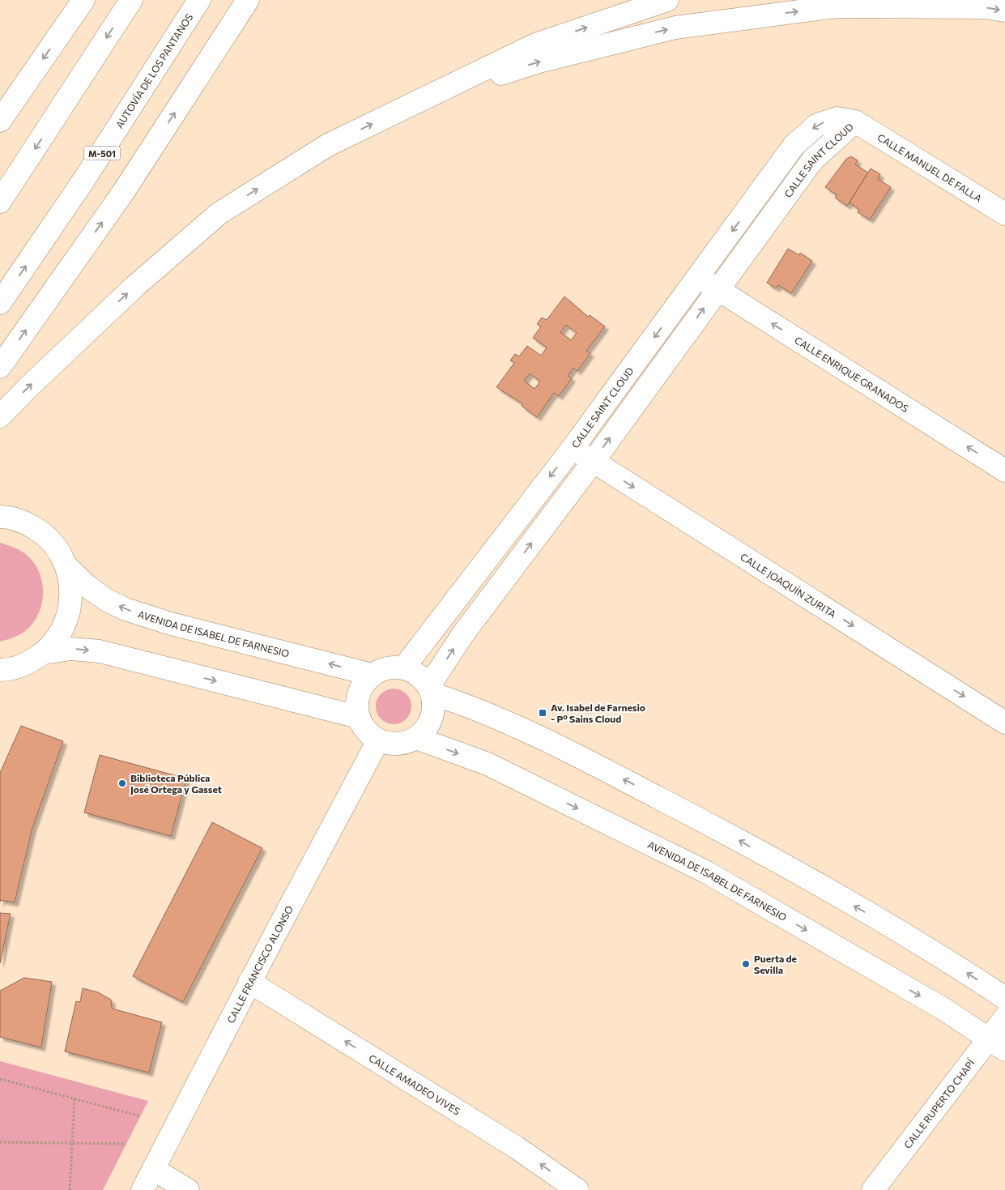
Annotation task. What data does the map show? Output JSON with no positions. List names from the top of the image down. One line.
{"streets":{"main road":["AUTOVÍA DE LOS PANTANOS","M-501","CALLE SAINT CLOUD","CALLE MANUEL DE FALLA","CALLE ENRIQUE GRANADOS","CALLE JOAQUÍN ZURITA","AVENIDA DE ISABEL DE FARNESIO","CALLE FRANCISCO ALONSO","CALLE AMADEO VIVES","CALLE RUPERTO CHAPÍ"]},"crossings":[["CALLE SAINT CLOUD","CALLE MANUEL DE FALLA"],["CALLE SAINT CLOUD","CALLE ENRIQUE GRANADOS"],["CALLE SAINT CLOUD","CALLE JOAQUÍN ZURITA"],["CALLE SAINT CLOUD","AVENIDA DE ISABEL DE FARNESIO"],["CALLE SAINT CLOUD","CALLE FRANCISCO ALONSO"],["AVENIDA DE ISABEL DE FARNESIO","CALLE FRANCISCO ALONSO"],["AVENIDA DE ISABEL DE FARNESIO","CALLE RUPERTO CHAPÍ"],["CALLE FRANCISCO ALONSO","CALLE AMADEO VIVES"]],"one_way":["CALLE ENRIQUE GRANADOS","CALLE JOAQUÍN ZURITA","CALLE AMADEO VIVES"],"places":{"transit":["Av. Isabel de Farnesio - Pº Sains Cloud"],"other":["Biblioteca Pública José Ortega y Gasset","Puerta de Sevilla"]}}
